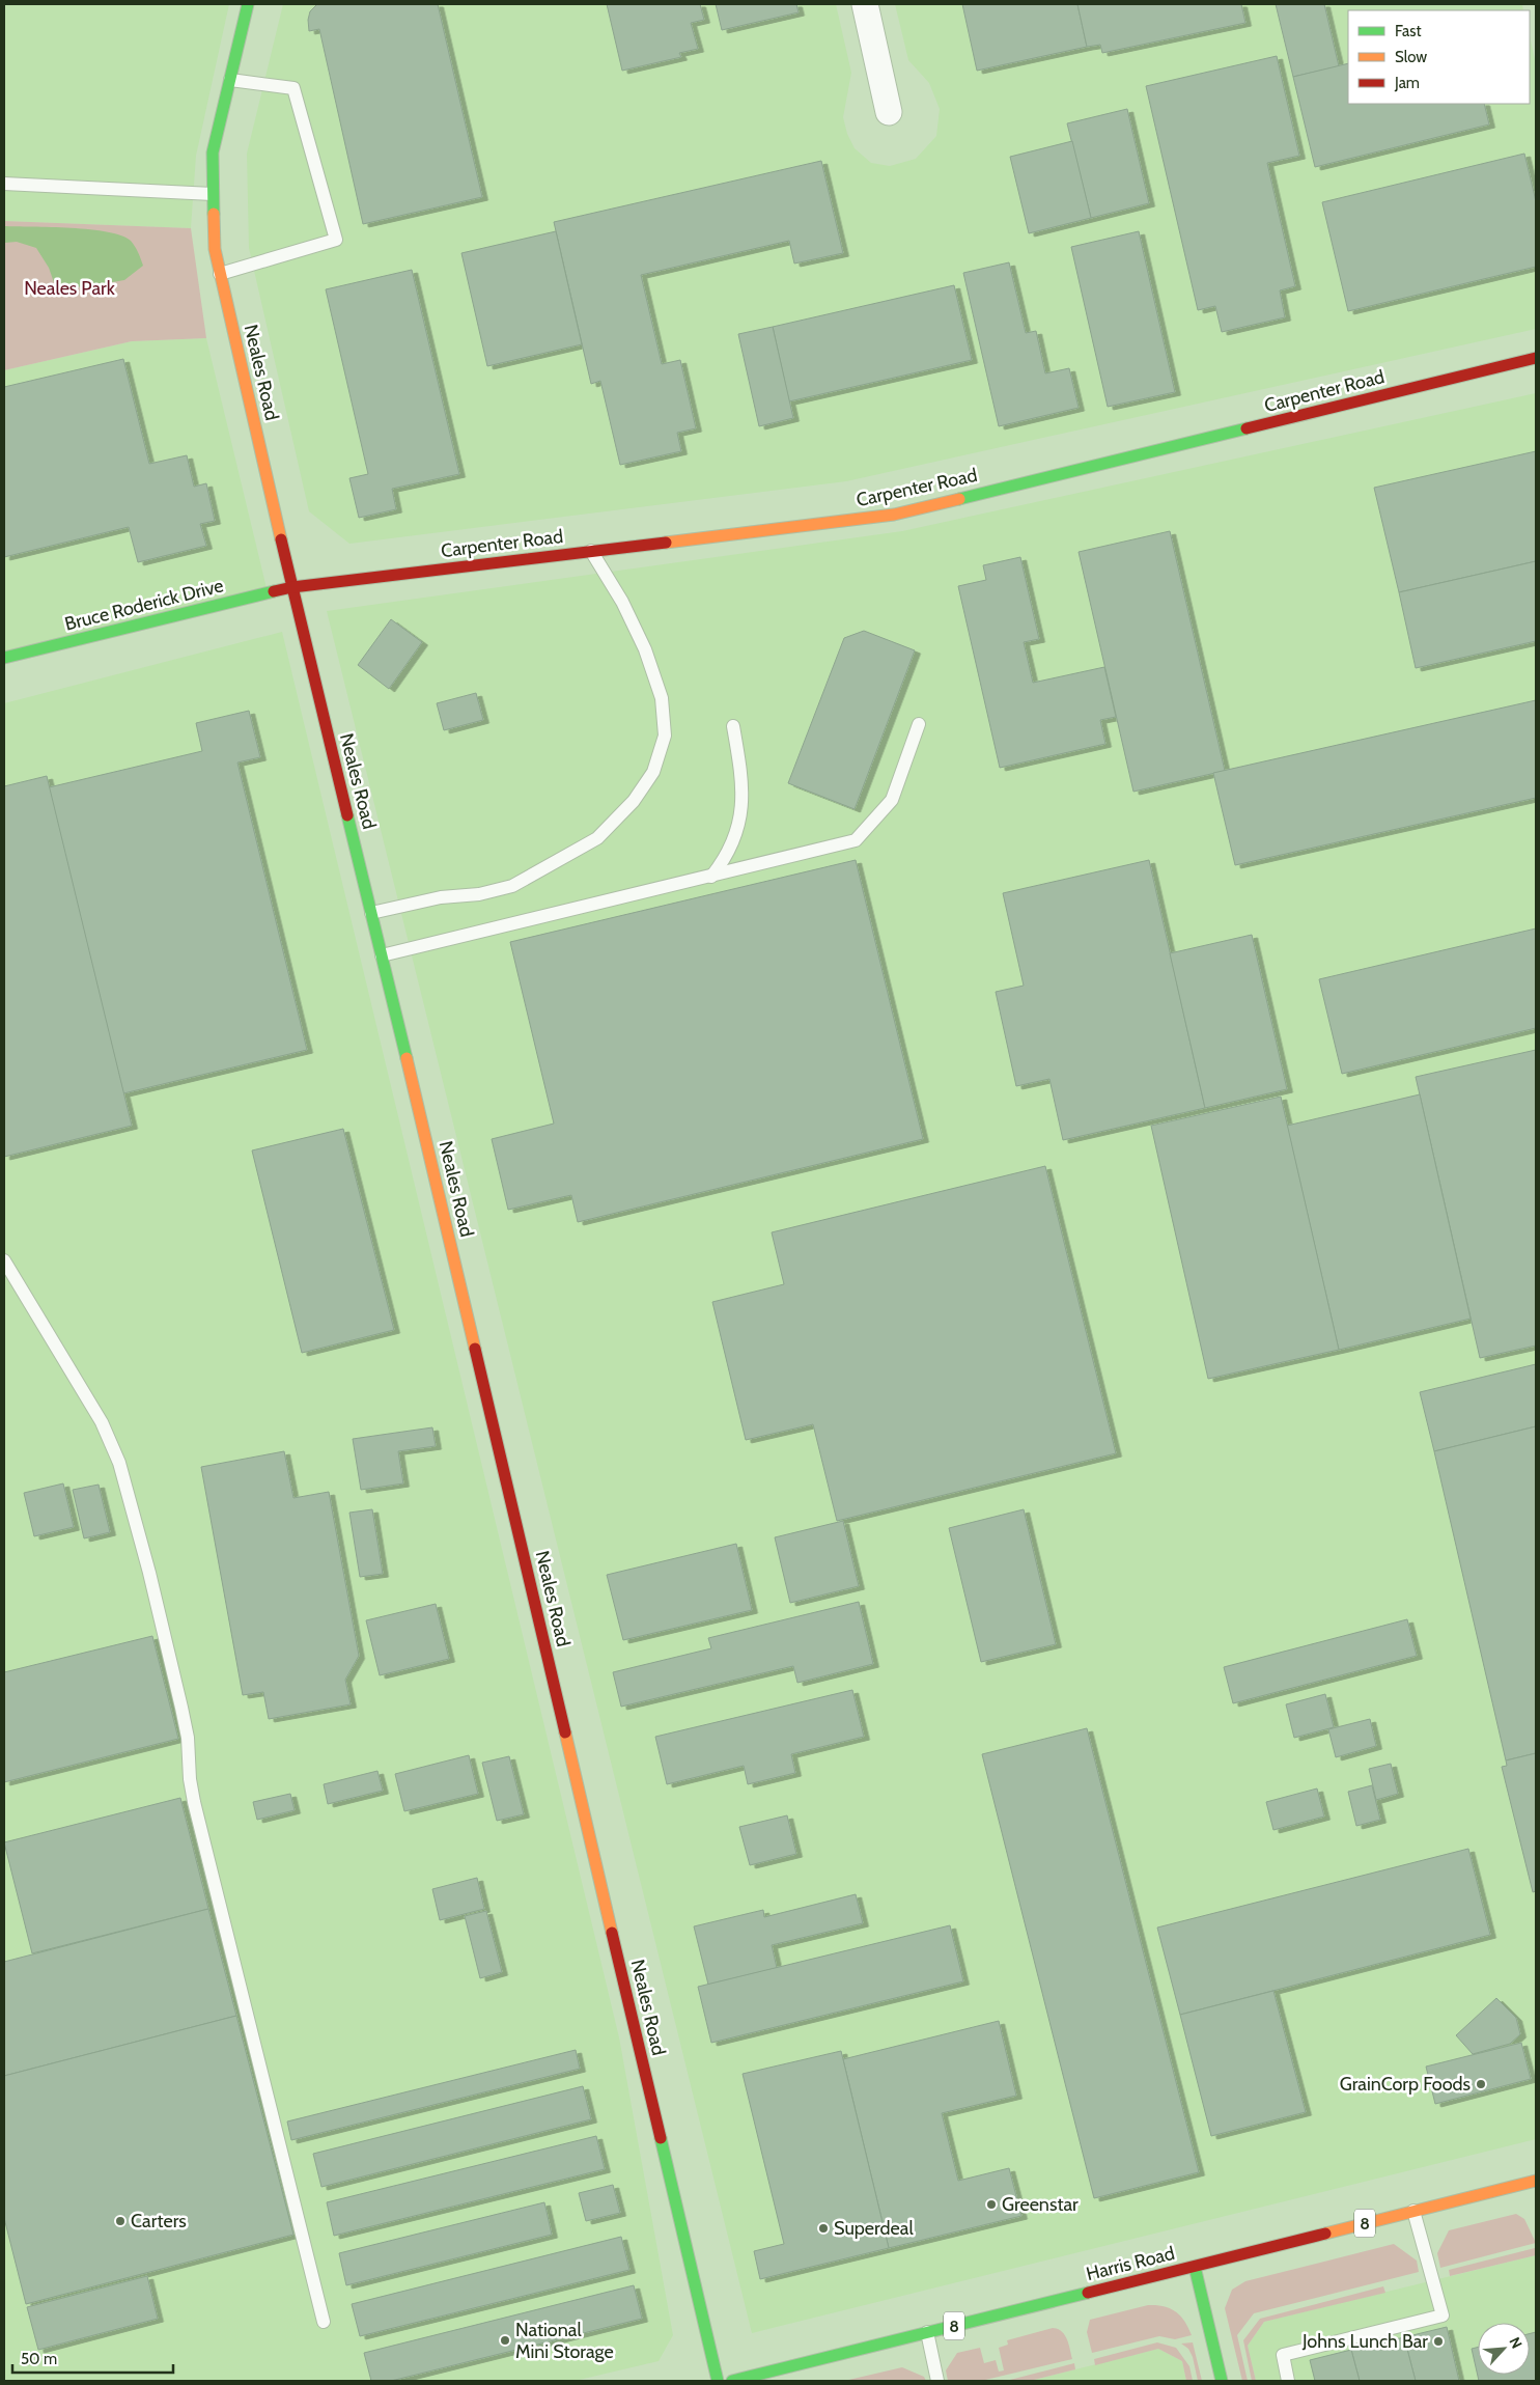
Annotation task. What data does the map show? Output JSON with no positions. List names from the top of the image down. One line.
{"streets":{"street":["Neales Road","Carpenter Road","Bruce Roderick Drive","8","Harris Road"]},"crossings":[["Neales Road","Carpenter Road"],["Neales Road","Bruce Roderick Drive"],["Carpenter Road","Bruce Roderick Drive"]],"parks":["Neales Park"],"places":["GrainCorp Foods","Greenstar","Carters","Superdeal","National Mini Storage","Johns Lunch Bar"],"legend":["Fast","Slow","Jam"],"scale_bar":"50 m","north":"top right"}
